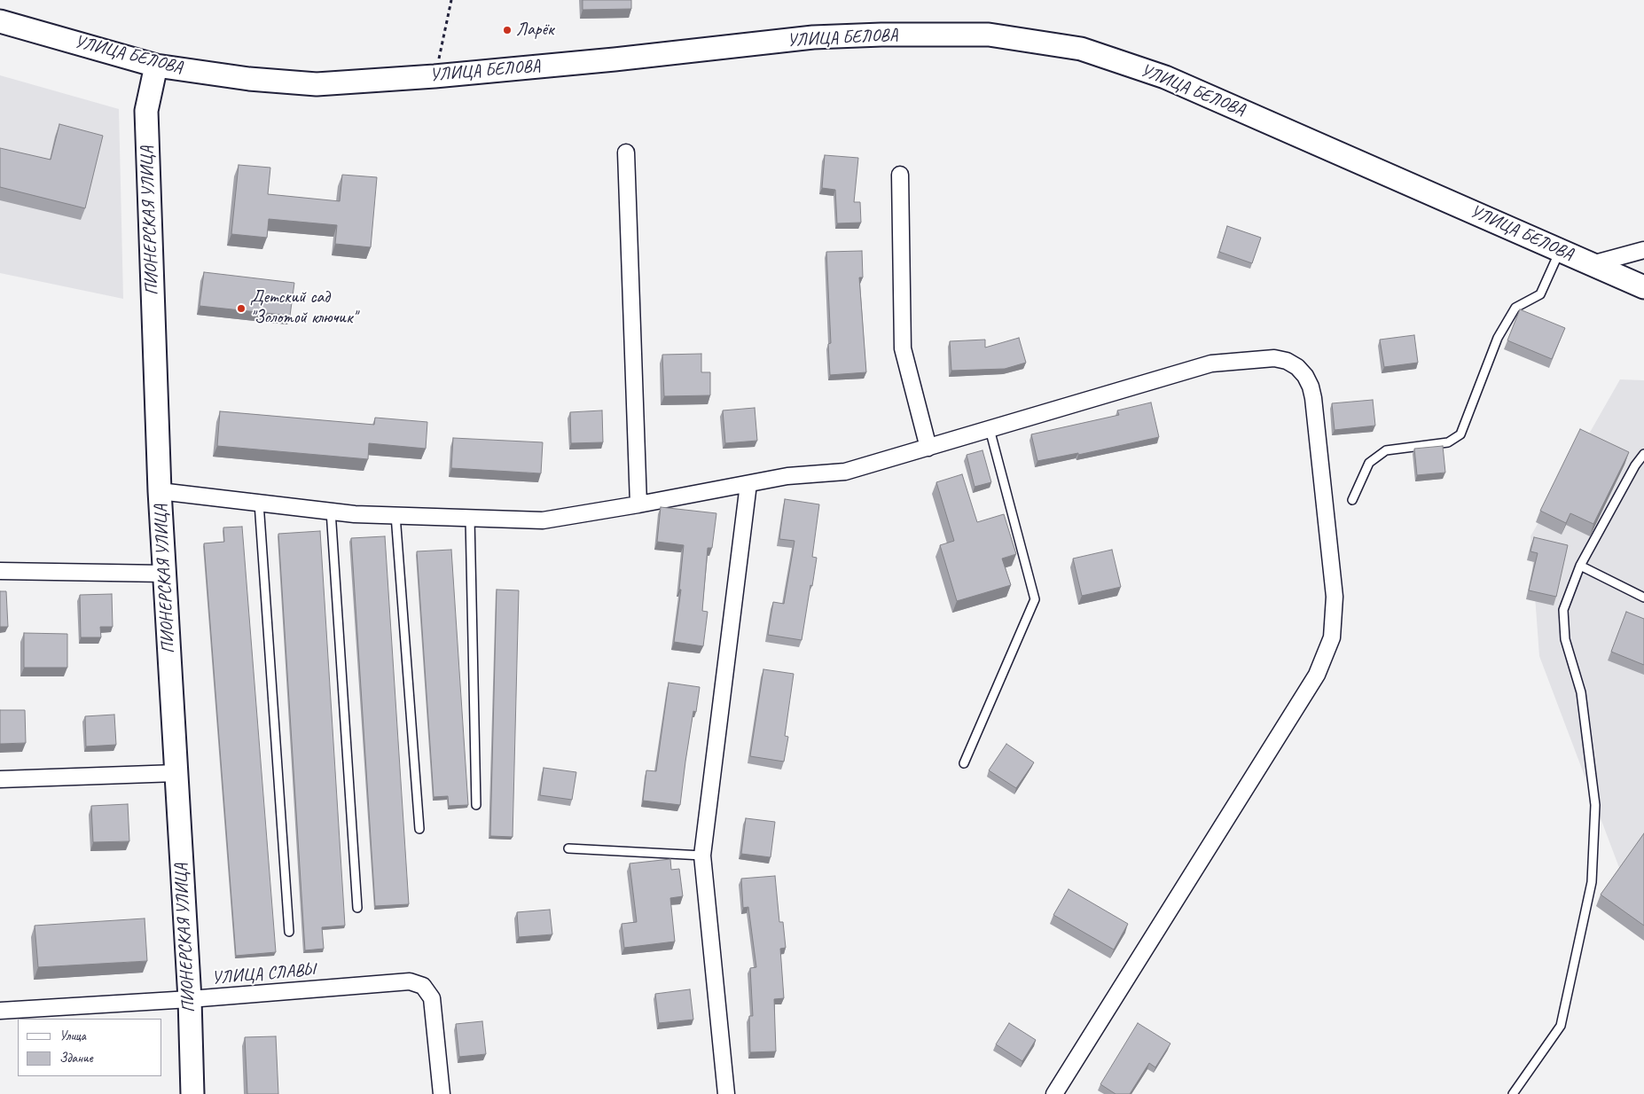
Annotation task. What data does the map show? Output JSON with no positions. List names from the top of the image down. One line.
{"streets":{"main road":["УЛИЦА БЕЛОВА","ПИОНЕРСКАЯ УЛИЦА"],"street":["УЛИЦА СЛАВЫ"]},"crossings":[["УЛИЦА БЕЛОВА","ПИОНЕРСКАЯ УЛИЦА"],["ПИОНЕРСКАЯ УЛИЦА","УЛИЦА СЛАВЫ"]],"places":["Ларёк","Детский сад \"Золотой ключик\""],"legend":["Улица","Здание"]}
